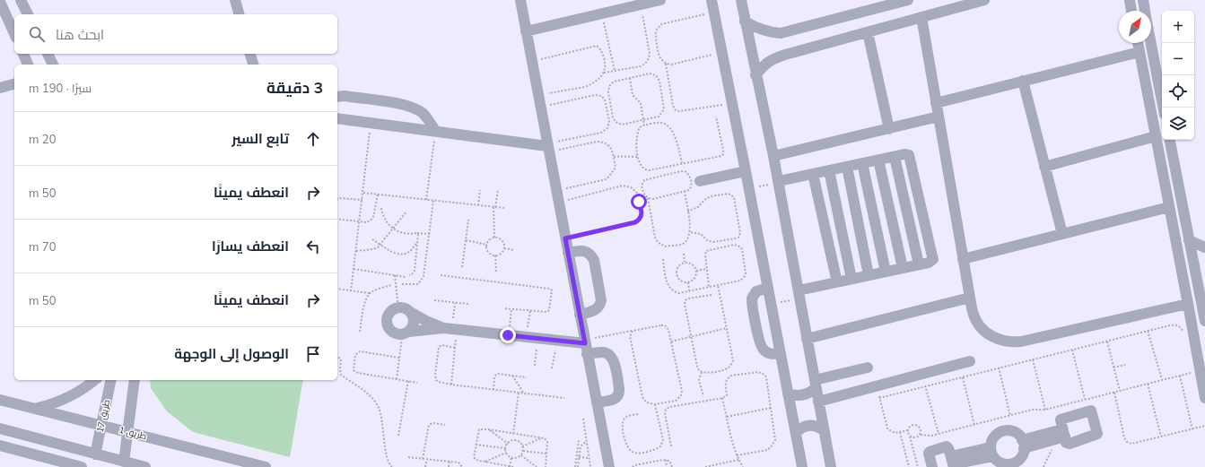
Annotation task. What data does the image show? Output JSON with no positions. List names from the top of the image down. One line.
{"streets":{"street":["طريق 17","طريق 1"]},"crossings":[["طريق 17","طريق 1"]],"north":"top right","page":{"map_buttons":["+","−"],"search":"ابحث هنا","heading":["3 دقيقة","سيرًا · 190 m"],"list":[["تابع السير","20 m"],["انعطف يمينًا","50 m"],["انعطف يسارًا","70 m"],["انعطف يمينًا","50 m"],"الوصول إلى الوجهة"]}}
